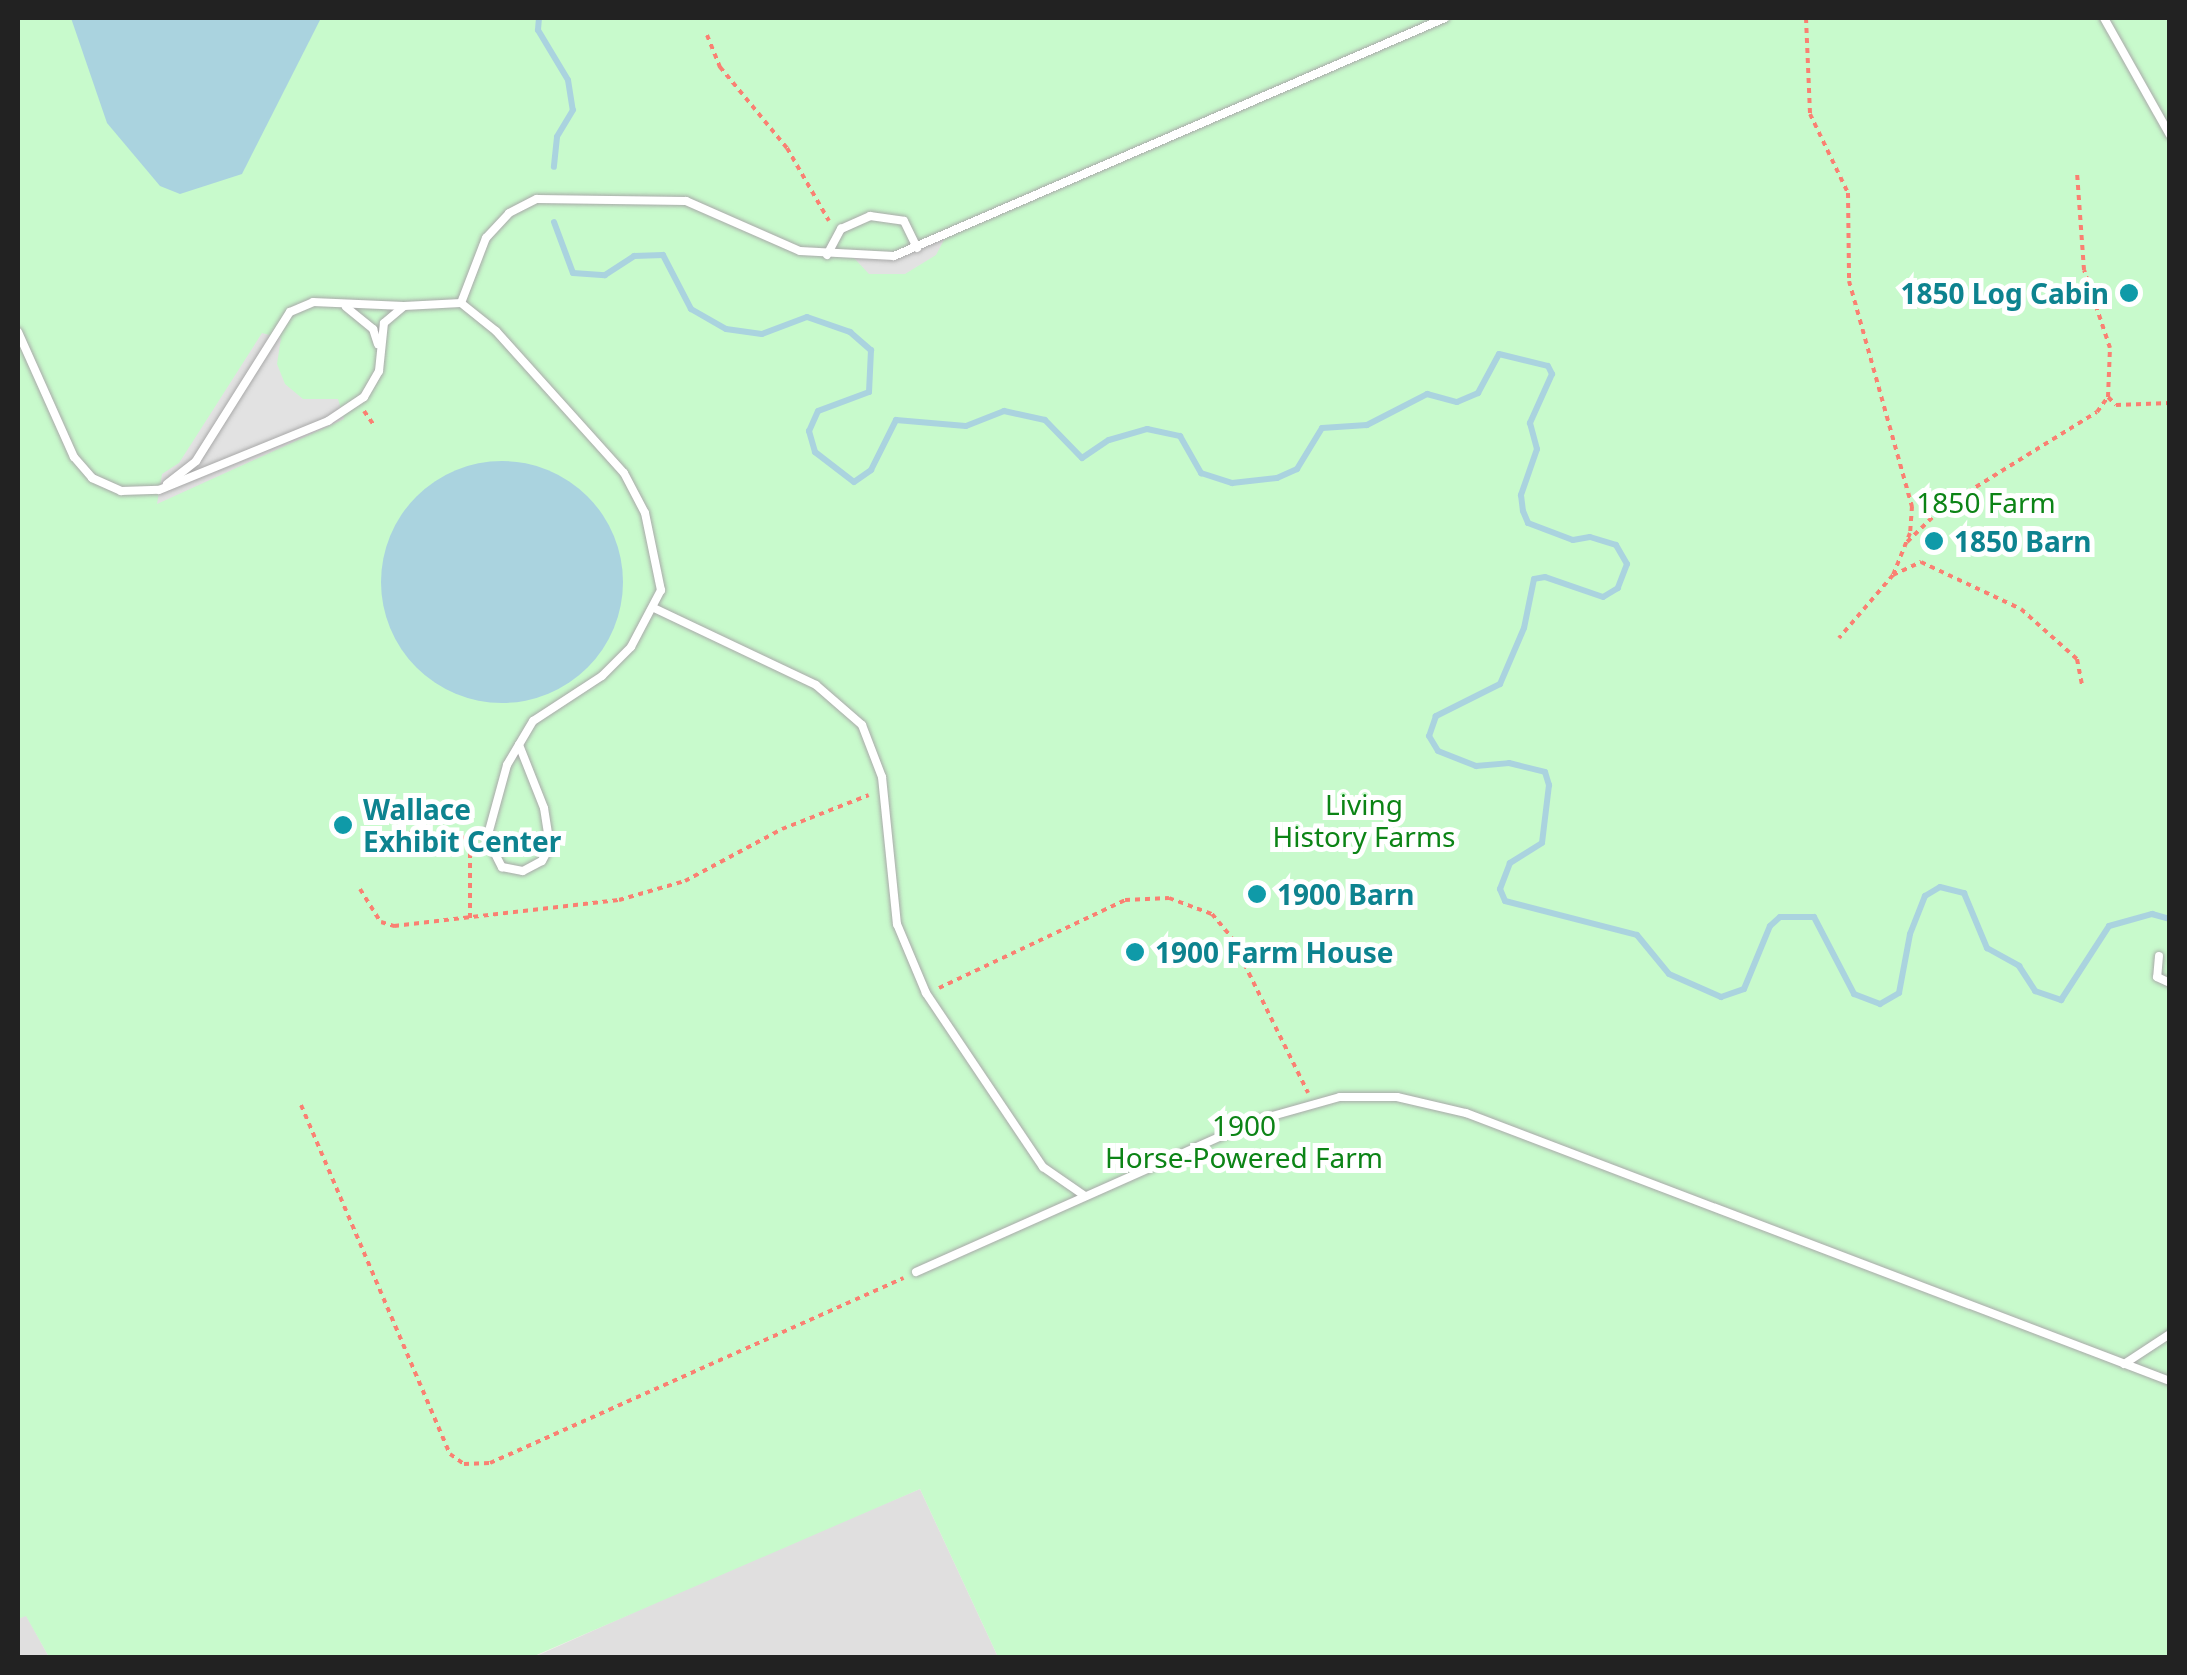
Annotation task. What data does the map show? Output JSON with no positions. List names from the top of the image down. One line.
{"parks":["1850 Farm","Living History Farms","1900 Horse-Powered Farm"],"places":["1850 Log Cabin","1850 Barn","Wallace Exhibit Center","1900 Barn","1900 Farm House"]}
